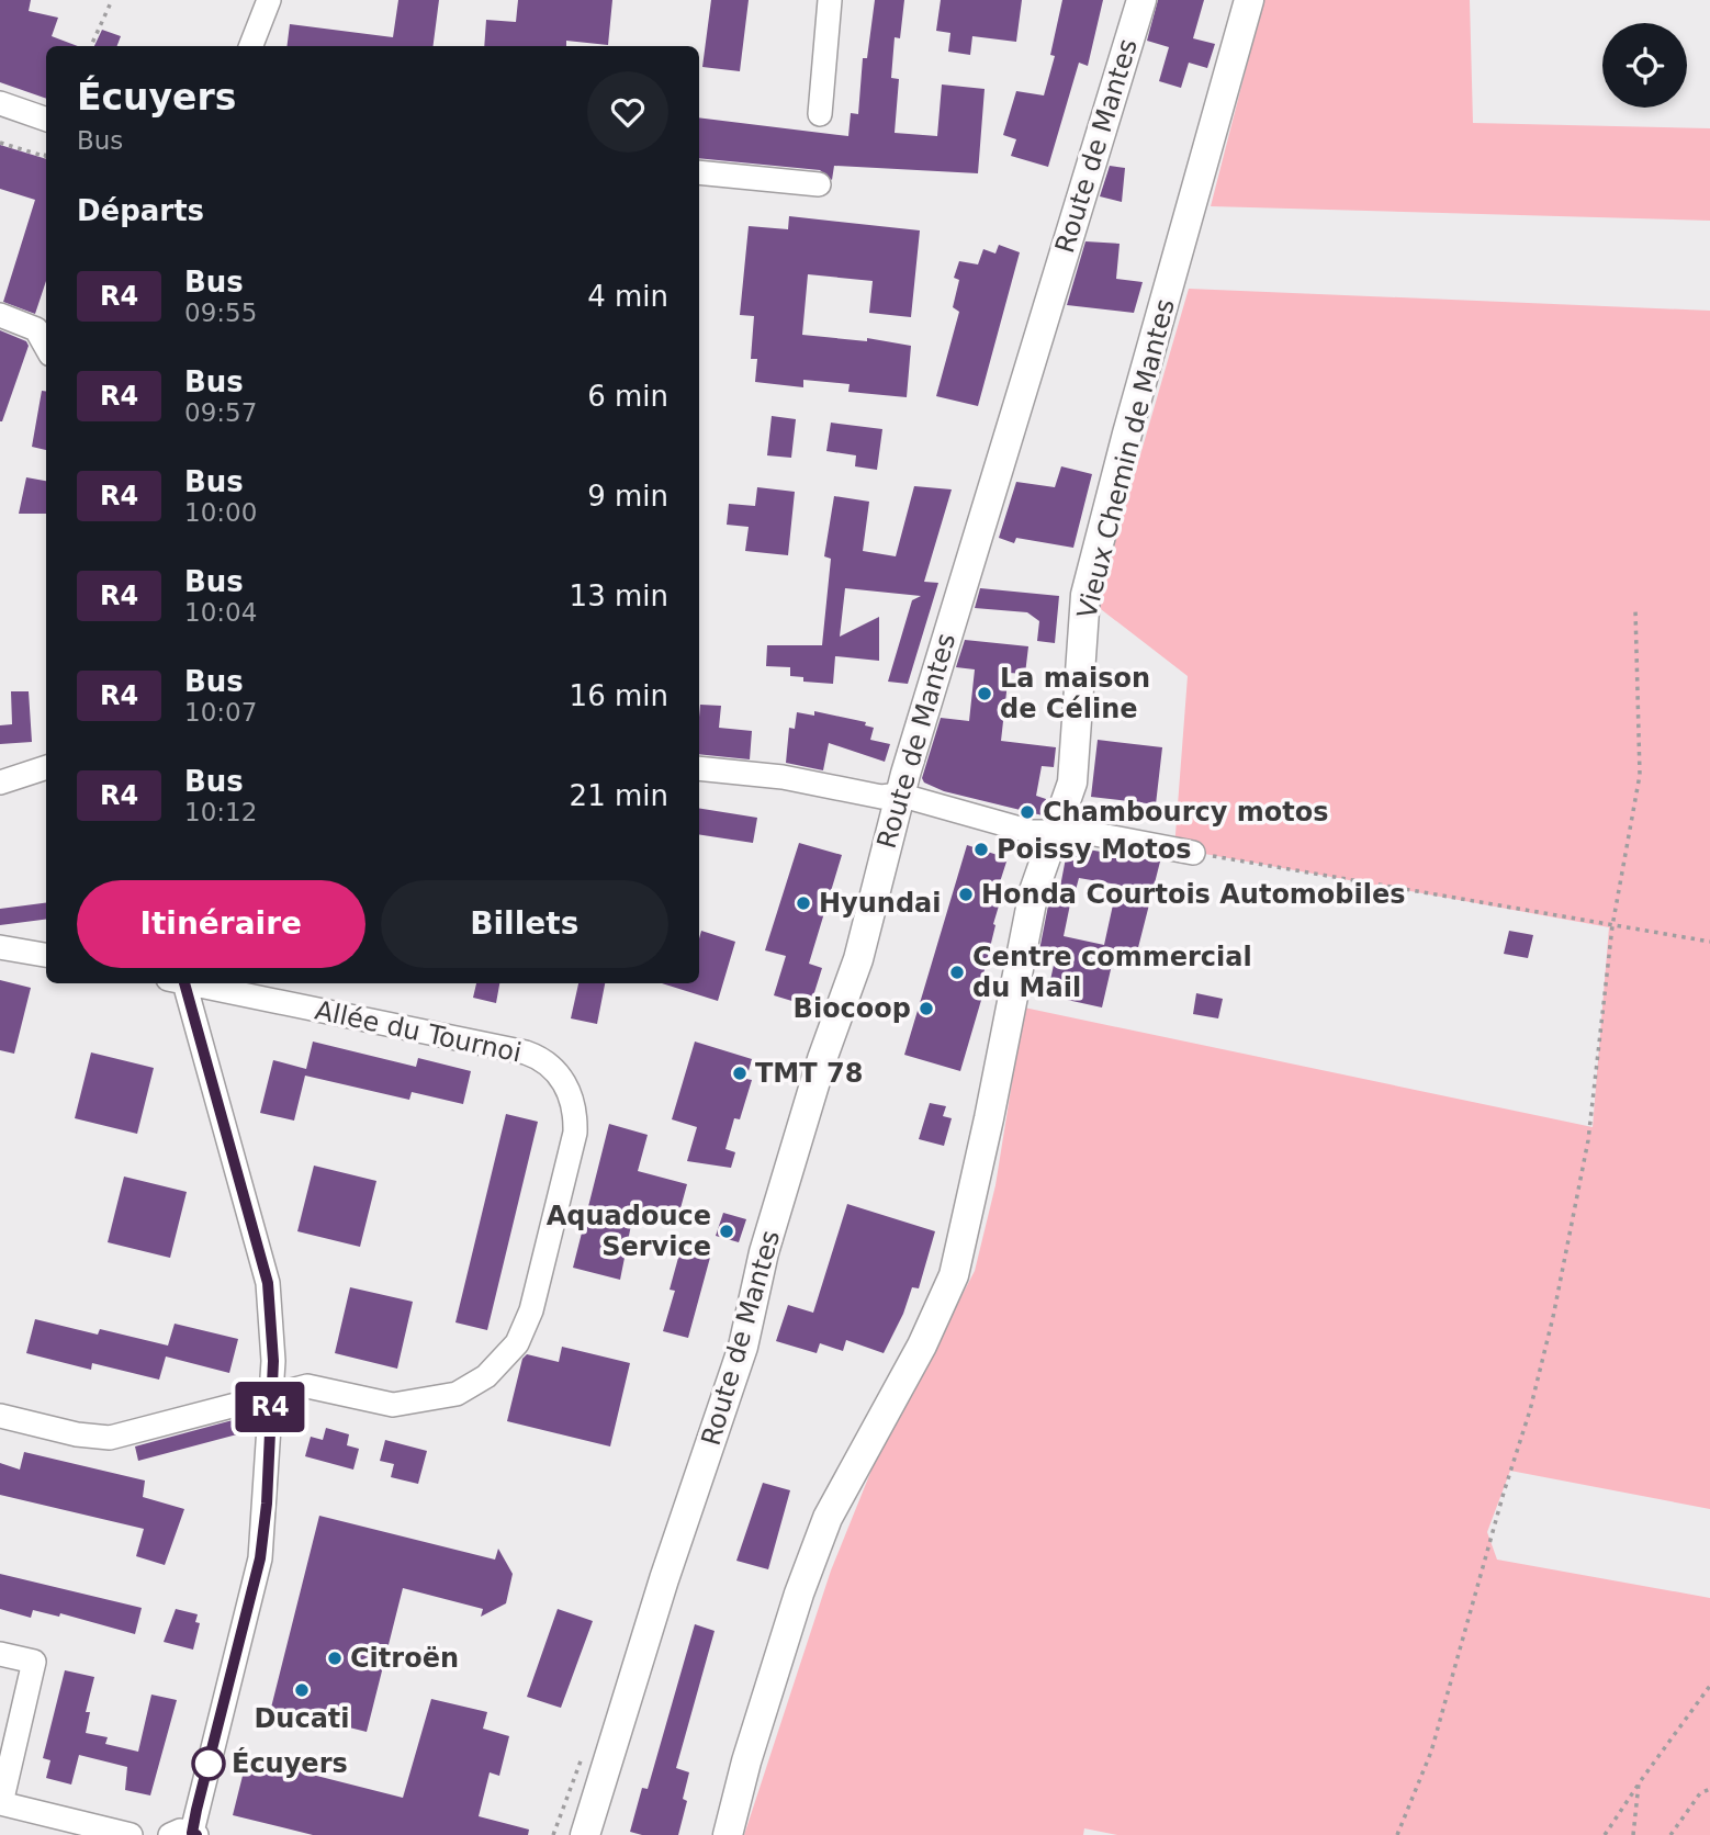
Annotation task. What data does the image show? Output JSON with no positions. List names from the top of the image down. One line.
{"streets":{"main road":["Route de Mantes","Vieux Chemin de Mantes"],"street":["Allée du Tournoi"]},"places":["La maison de Céline","Chambourcy motos","Poissy Motos","Honda Courtois Automobiles","Hyundai","Centre commercial du Mail","Biocoop","TMT 78","Aquadouce Service","Citroën","Ducati","Écuyers"],"lines":["bus line R4"],"page":{"on_map":"R4","heading":[["Écuyers","Bus"],"Départs"],"list":[{"mark":"R4","name":"Bus","note":"09:55","value":"4 min"},{"mark":"R4","name":"Bus","note":"09:57","value":"6 min"},{"mark":"R4","name":"Bus","note":"10:00","value":"9 min"},{"mark":"R4","name":"Bus","note":"10:04","value":"13 min"},{"mark":"R4","name":"Bus","note":"10:07","value":"16 min"},{"mark":"R4","name":"Bus","note":"10:12","value":"21 min"}],"buttons":["Itinéraire","Billets"]}}
